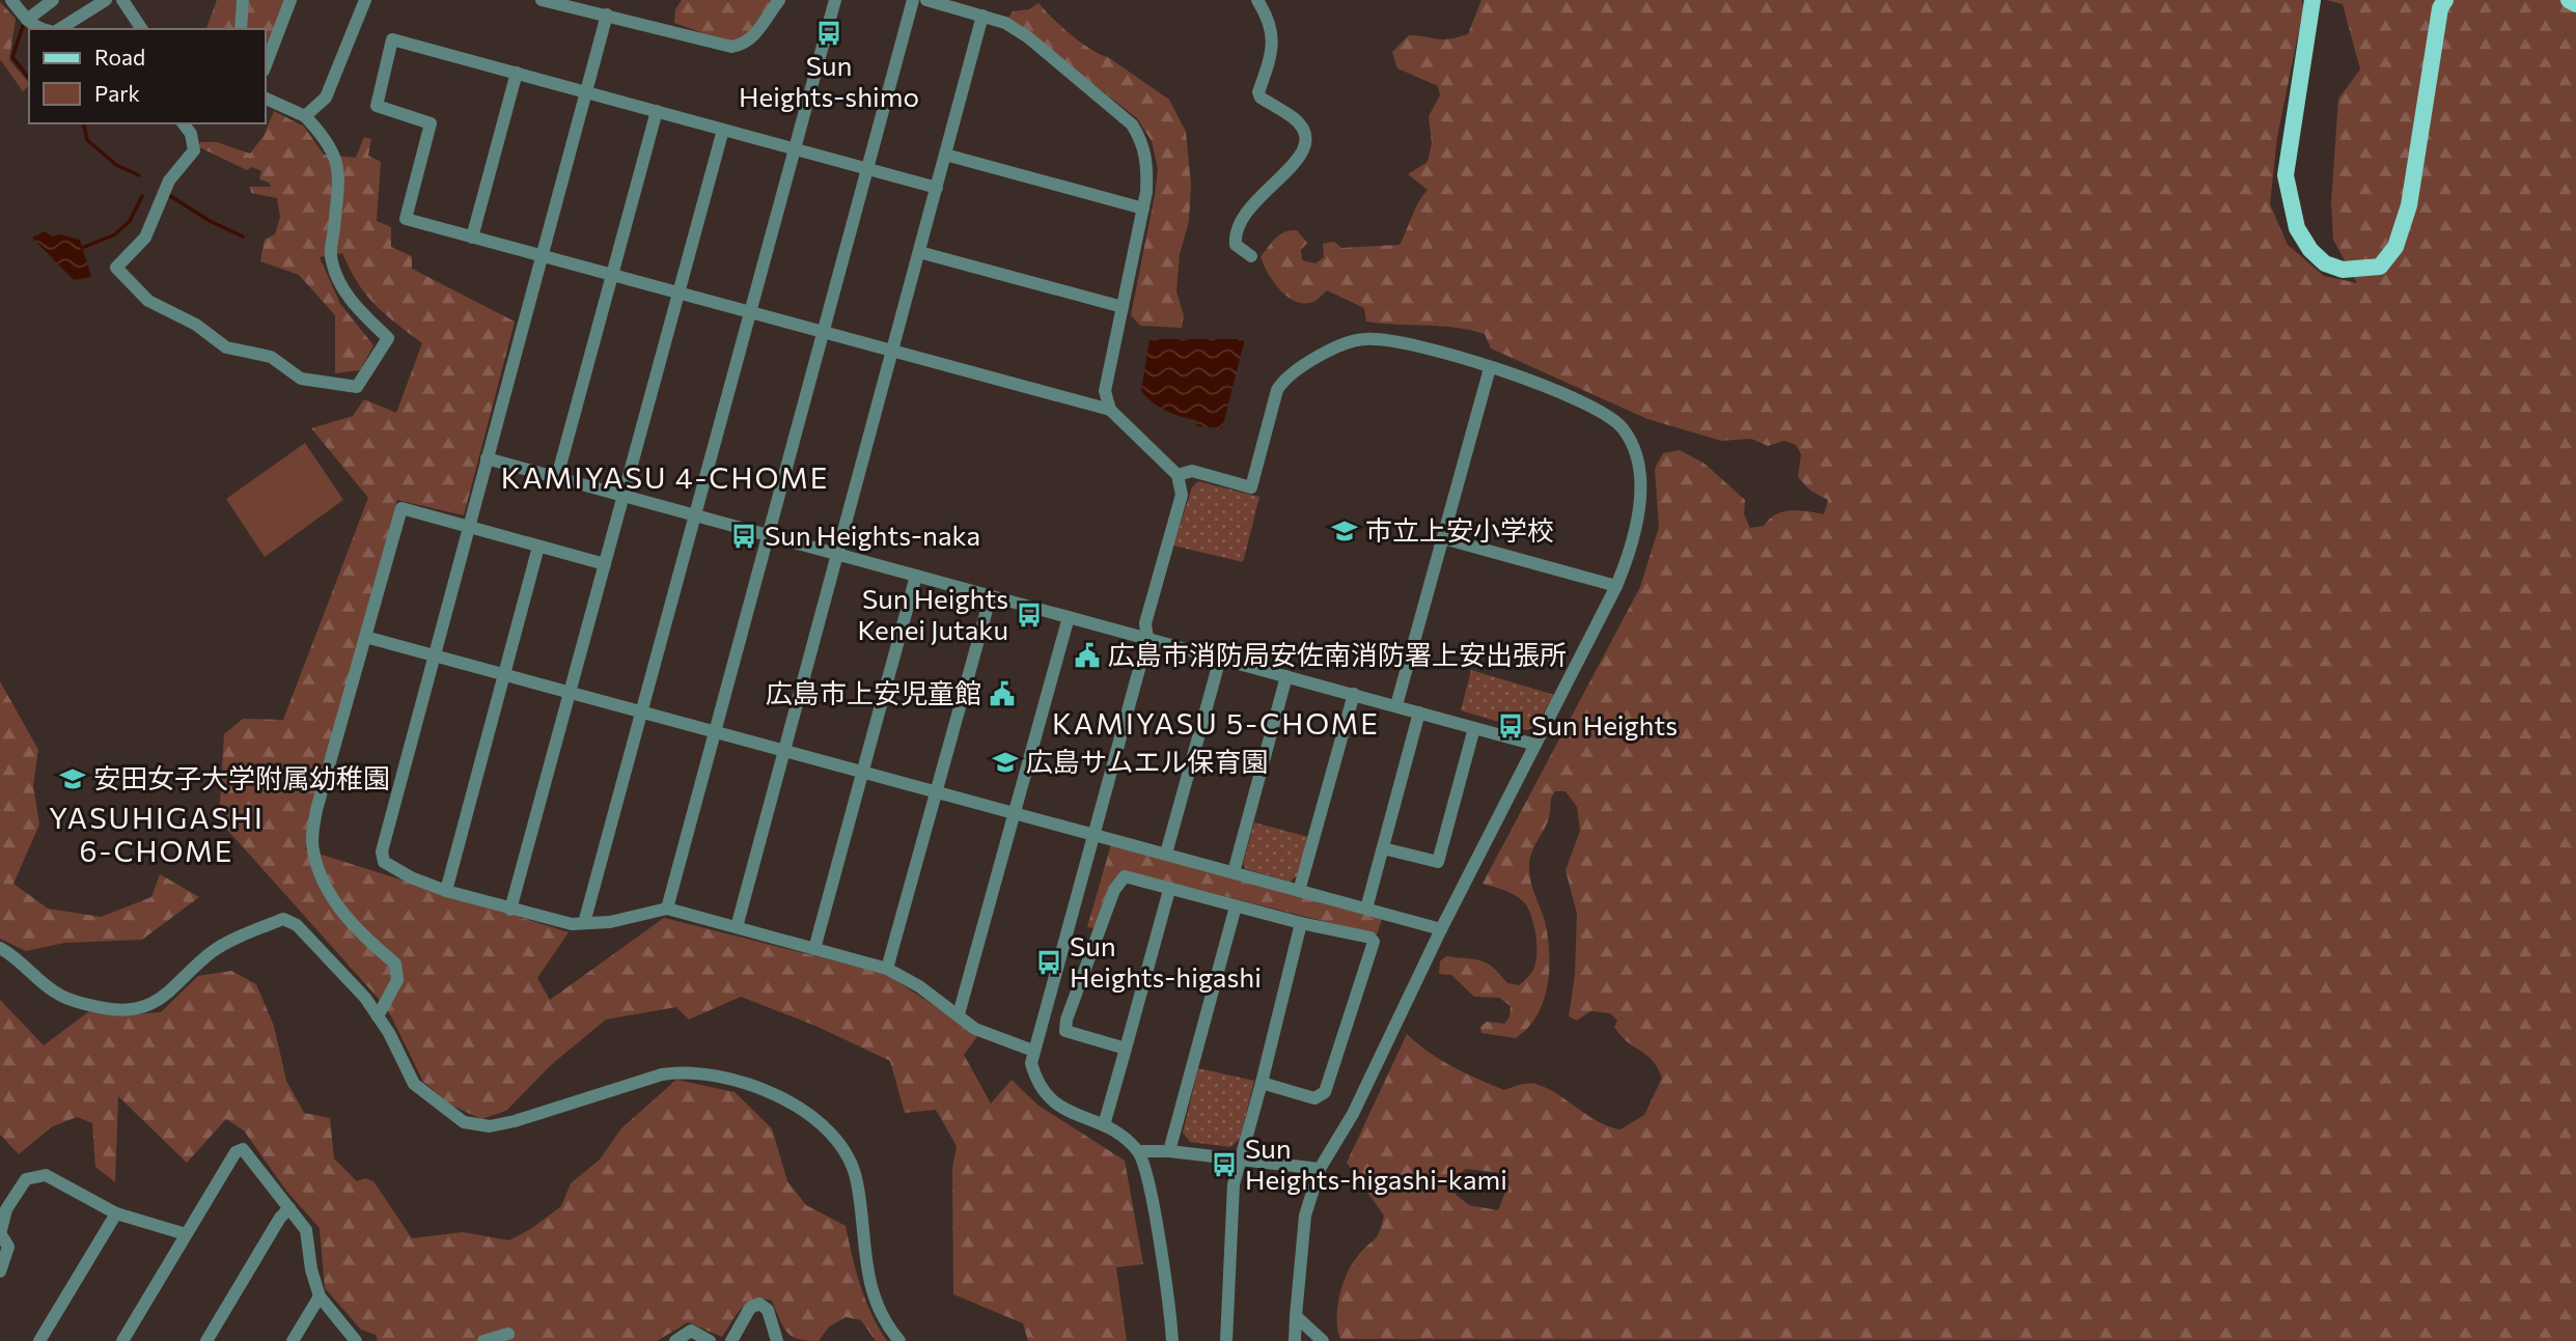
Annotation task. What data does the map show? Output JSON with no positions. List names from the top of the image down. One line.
{"districts":["KAMIYASU 4-CHOME","KAMIYASU 5-CHOME","YASUHIGASHI 6-CHOME"],"places":{"bus stop":["Sun Heights-shimo","Sun Heights-naka","Sun Heights Kenei Jutaku","Sun Heights","Sun Heights-higashi","Sun Heights-higashi-kami"],"school or university":["市立上安小学校","広島サムエル保育園","安田女子大学附属幼稚園"],"public building":["広島市消防局安佐南消防署上安出張所","広島市上安児童館"]},"legend":["Road","Park"]}
